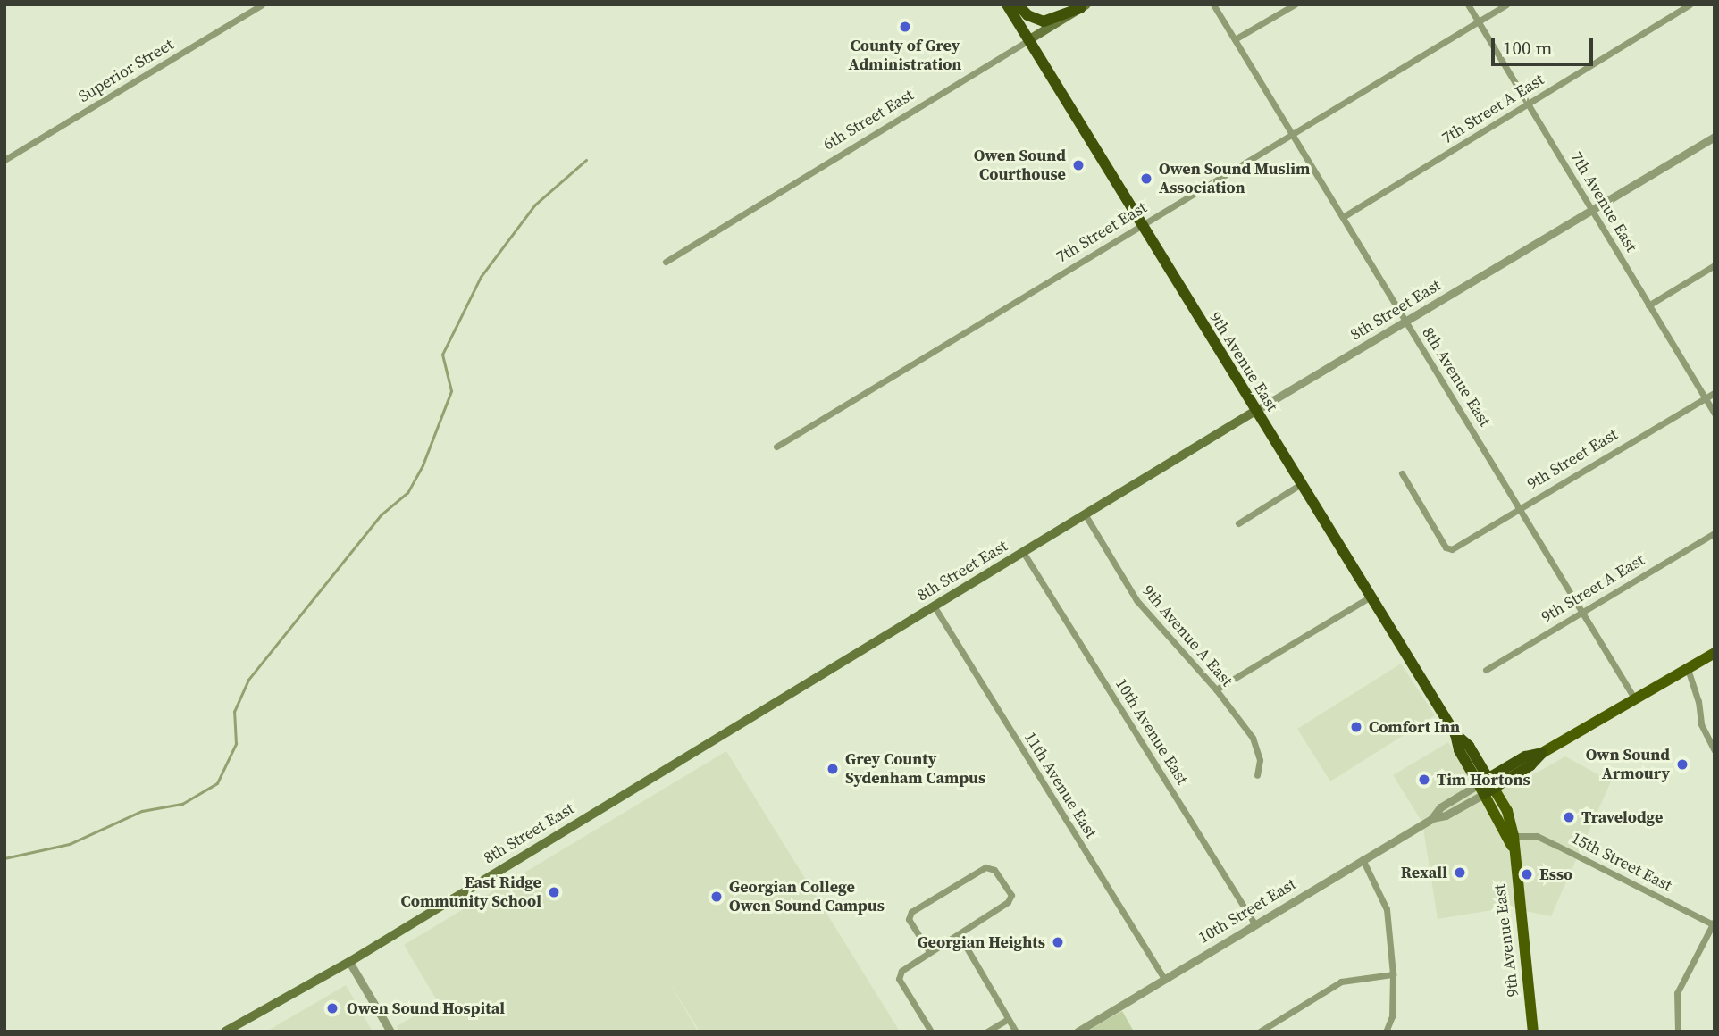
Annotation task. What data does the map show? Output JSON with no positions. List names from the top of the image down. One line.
{"streets":{"highway":["9th Avenue East","10th Street East"],"main road":["6th Street East","8th Street East"],"street":["Superior Street","7th Street A East","7th Avenue East","7th Street East","8th Avenue East","9th Street East","9th Street A East","9th Avenue A East","10th Avenue East","11th Avenue East","15th Street East"]},"crossings":[["7th Street A East","7th Avenue East"],["7th Street A East","8th Avenue East"],["6th Street East","9th Avenue East"],["7th Avenue East","7th Street East"],["7th Avenue East","8th Street East"],["7th Avenue East","9th Street East"],["7th Street East","9th Avenue East"],["7th Street East","8th Avenue East"],["8th Street East","9th Avenue East"],["8th Street East","8th Avenue East"],["8th Street East","9th Avenue A East"],["8th Street East","10th Avenue East"],["8th Street East","11th Avenue East"],["9th Avenue East","15th Street East"],["9th Avenue East","10th Street East"],["8th Avenue East","9th Street East"],["8th Avenue East","9th Street A East"],["8th Avenue East","10th Street East"],["10th Avenue East","10th Street East"],["11th Avenue East","10th Street East"]],"places":["County of Grey Administration","Owen Sound Courthouse","Owen Sound Muslim Association","Comfort Inn","Own Sound Armoury","Grey County Sydenham Campus","Tim Hortons","Travelodge","Rexall","Esso","East Ridge Community School","Georgian College Owen Sound Campus","Georgian Heights","Owen Sound Hospital"],"scale_bar":"100 m"}
